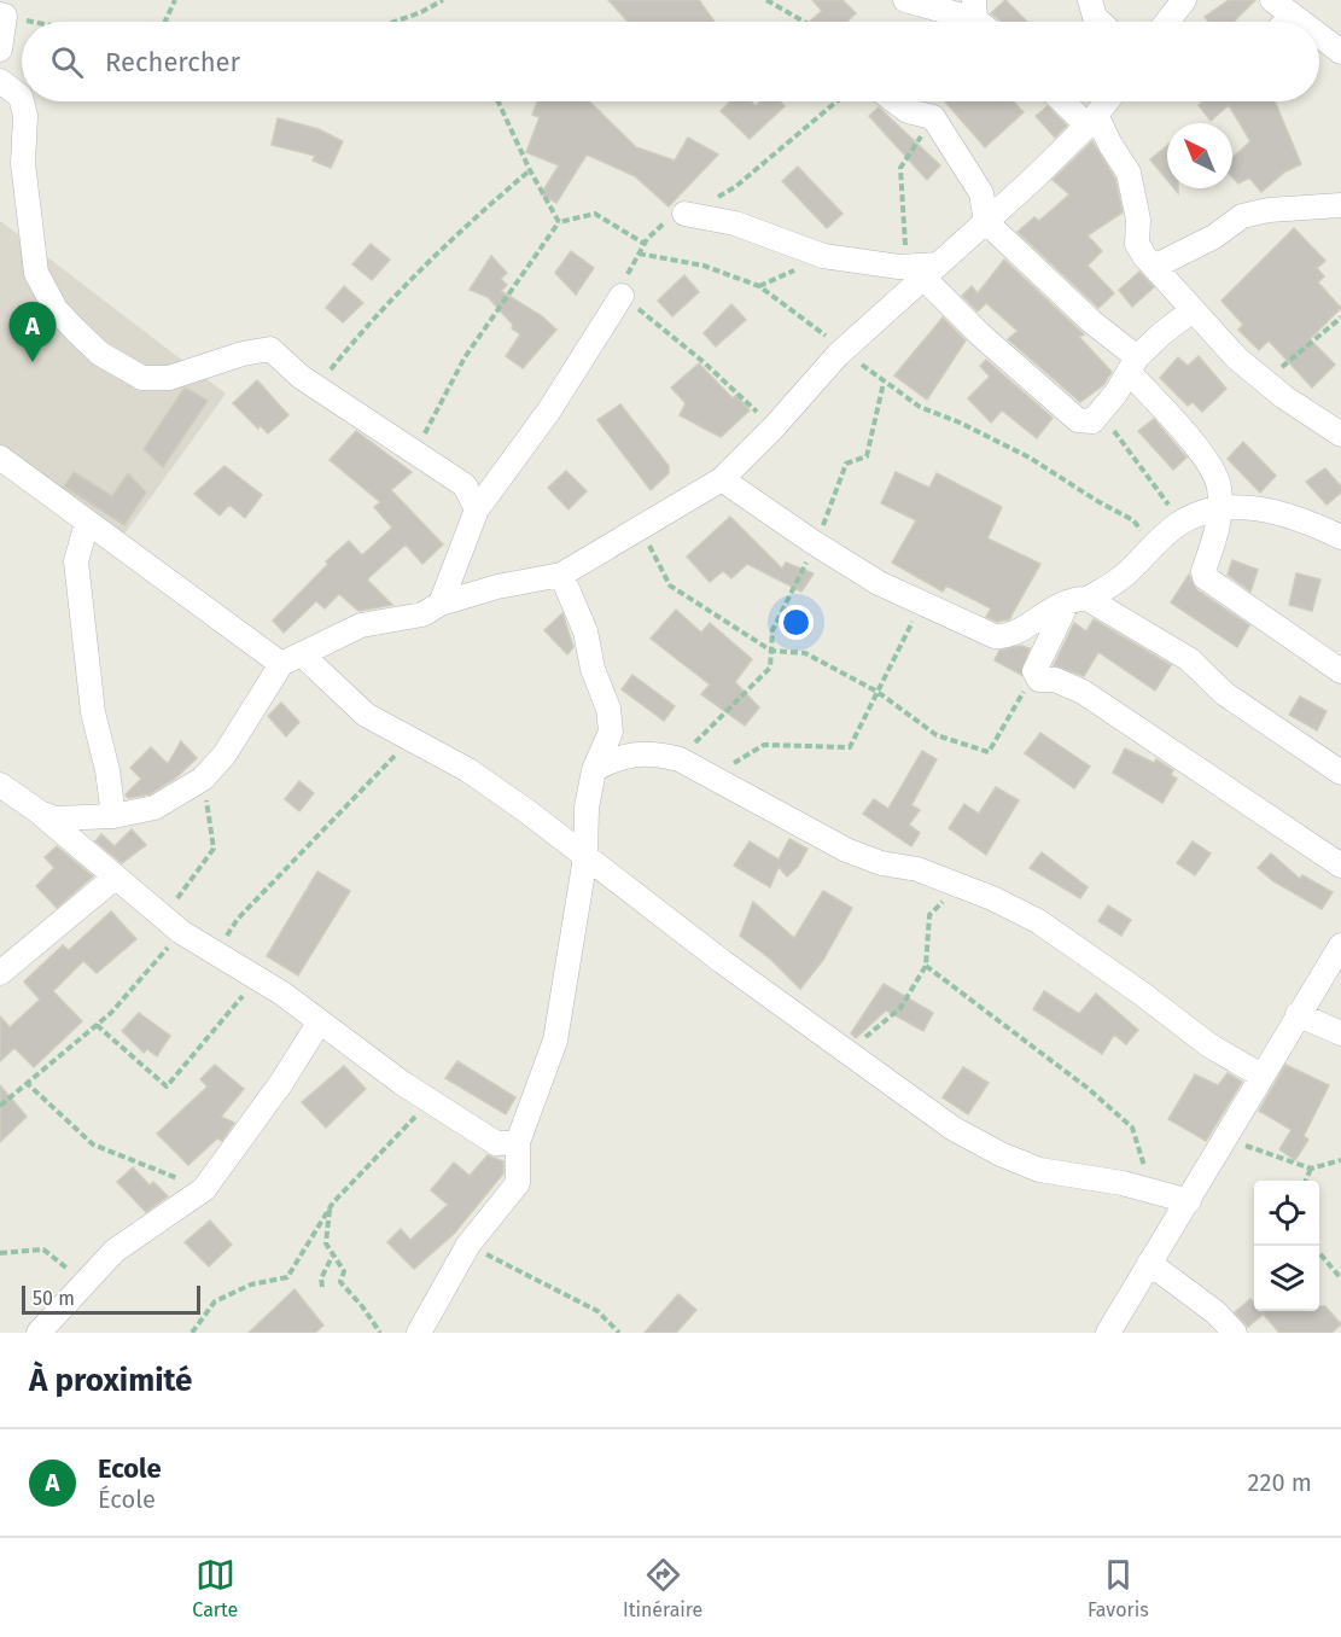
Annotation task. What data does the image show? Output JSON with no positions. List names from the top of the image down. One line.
{"scale_bar":"50 m","north":"top left","page":{"search":"Rechercher","pins":"A","scale":"50 m","heading":"À proximité","list":[{"mark":"A","name":"Ecole","note":"École","value":"220 m"}],"nav":["Carte","Itinéraire","Favoris"]}}
